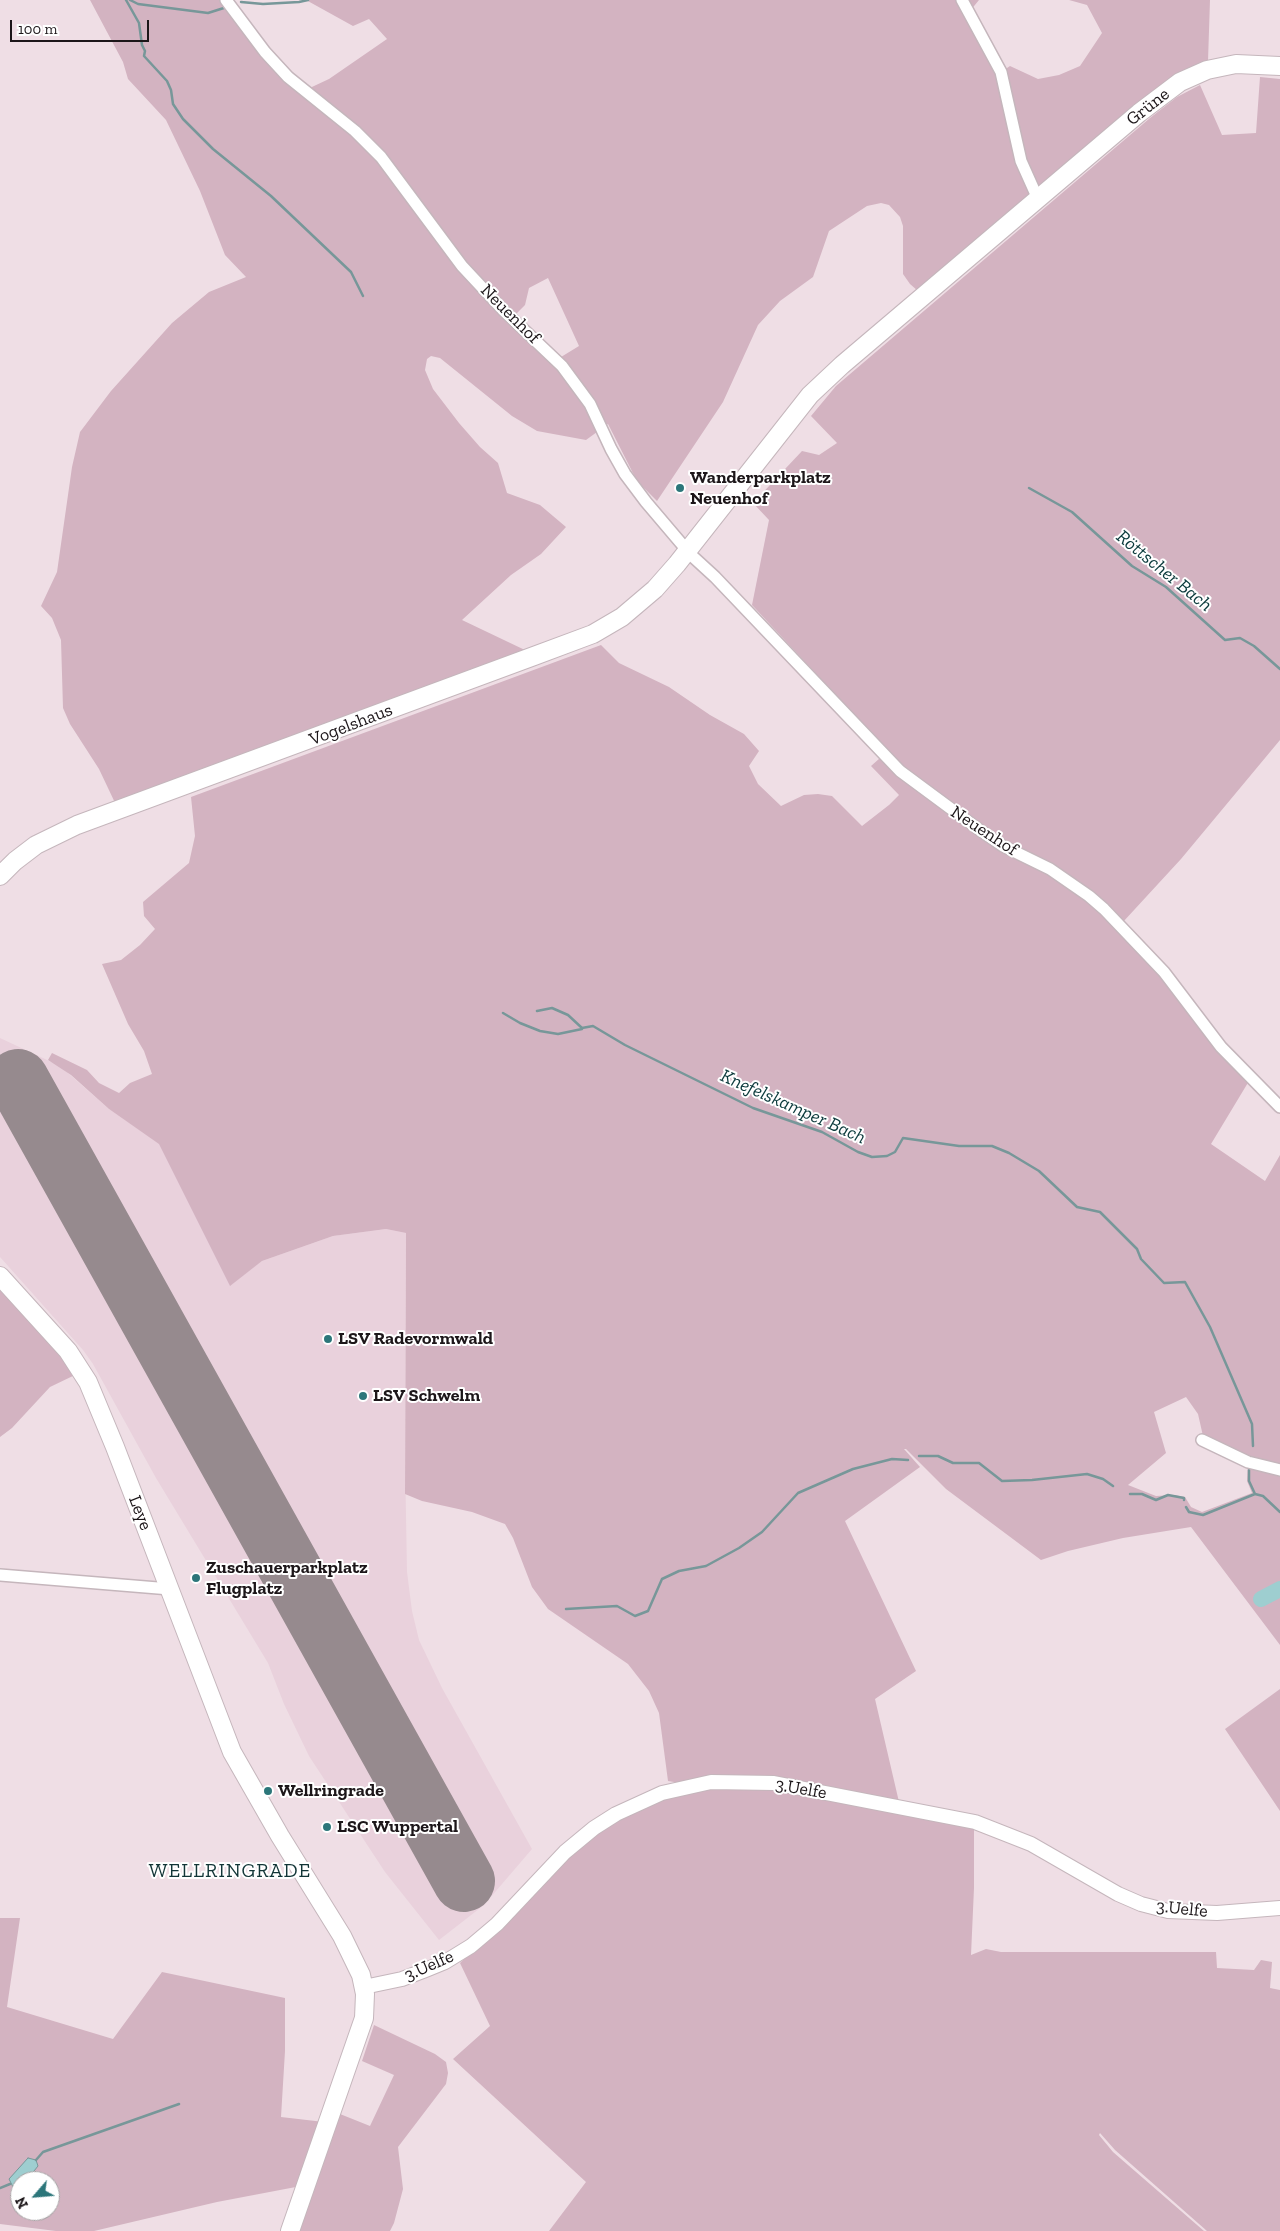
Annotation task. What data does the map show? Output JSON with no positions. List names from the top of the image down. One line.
{"streets":{"main road":["Grüne","Vogelshaus","Leye"],"street":["Neuenhof","3.Uelfe"]},"crossings":[["Grüne","Neuenhof"],["Grüne","Vogelshaus"],["Neuenhof","Vogelshaus"],["Leye","3.Uelfe"]],"districts":["WELLRINGRADE"],"water":["Röttscher Bach","Knefelskamper Bach"],"places":["Wanderparkplatz Neuenhof","LSV Radevormwald","LSV Schwelm","Zuschauerparkplatz Flugplatz","Wellringrade","LSC Wuppertal"],"scale_bar":"100 m","north":"bottom left"}
